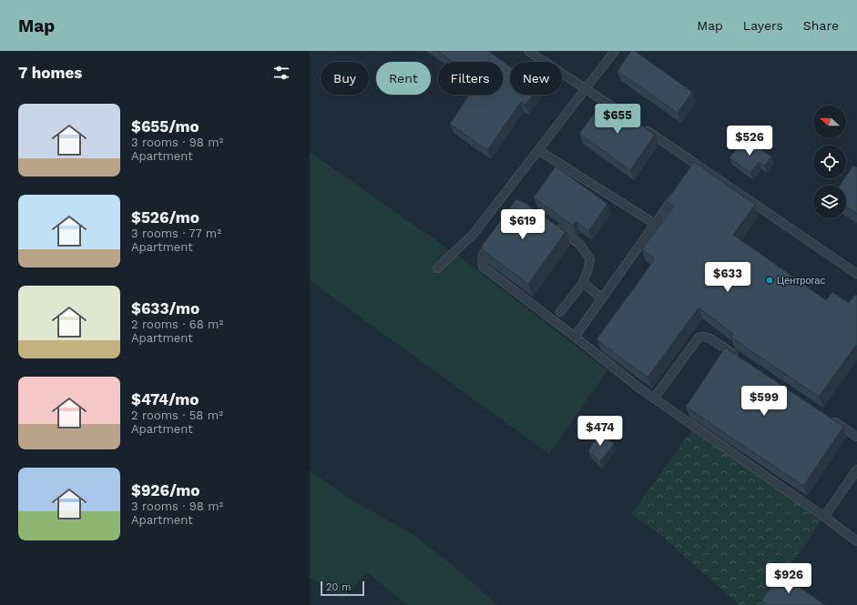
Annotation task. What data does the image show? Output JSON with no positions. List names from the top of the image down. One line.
{"places":["Центрогас"],"scale_bar":"20 m","north":"left","page":{"header":"Map","nav":["Map","Layers","Share"],"heading":"7 homes","chip":["Buy","Rent","Filters","New"],"list":[{"name":"$655/mo","note":"3 rooms · 98 m² · Apartment"},{"name":"$526/mo","note":"3 rooms · 77 m² · Apartment"},{"name":"$633/mo","note":"2 rooms · 68 m² · Apartment"},{"name":"$474/mo","note":"2 rooms · 58 m² · Apartment"},{"name":"$926/mo","note":"3 rooms · 98 m² · Apartment"}],"price":["$655","$526","$619","$633","$599","$474","$926"],"scale":"20 m"}}
